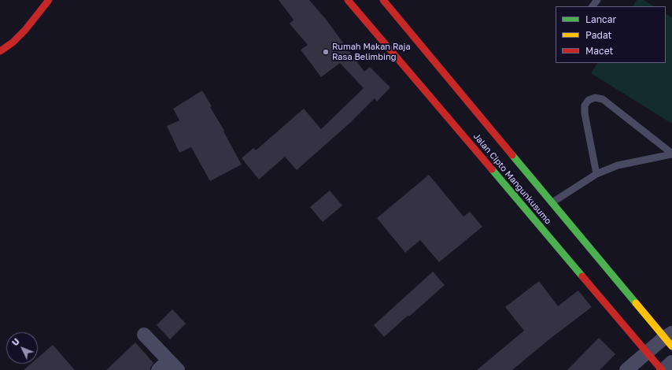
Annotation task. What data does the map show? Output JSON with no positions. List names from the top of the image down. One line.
{"streets":{"street":["Jalan Cipto Mangunkusumo"]},"places":["Rumah Makan Raja Rasa Belimbing"],"legend":["Lancar","Padat","Macet"],"north":"top left"}
